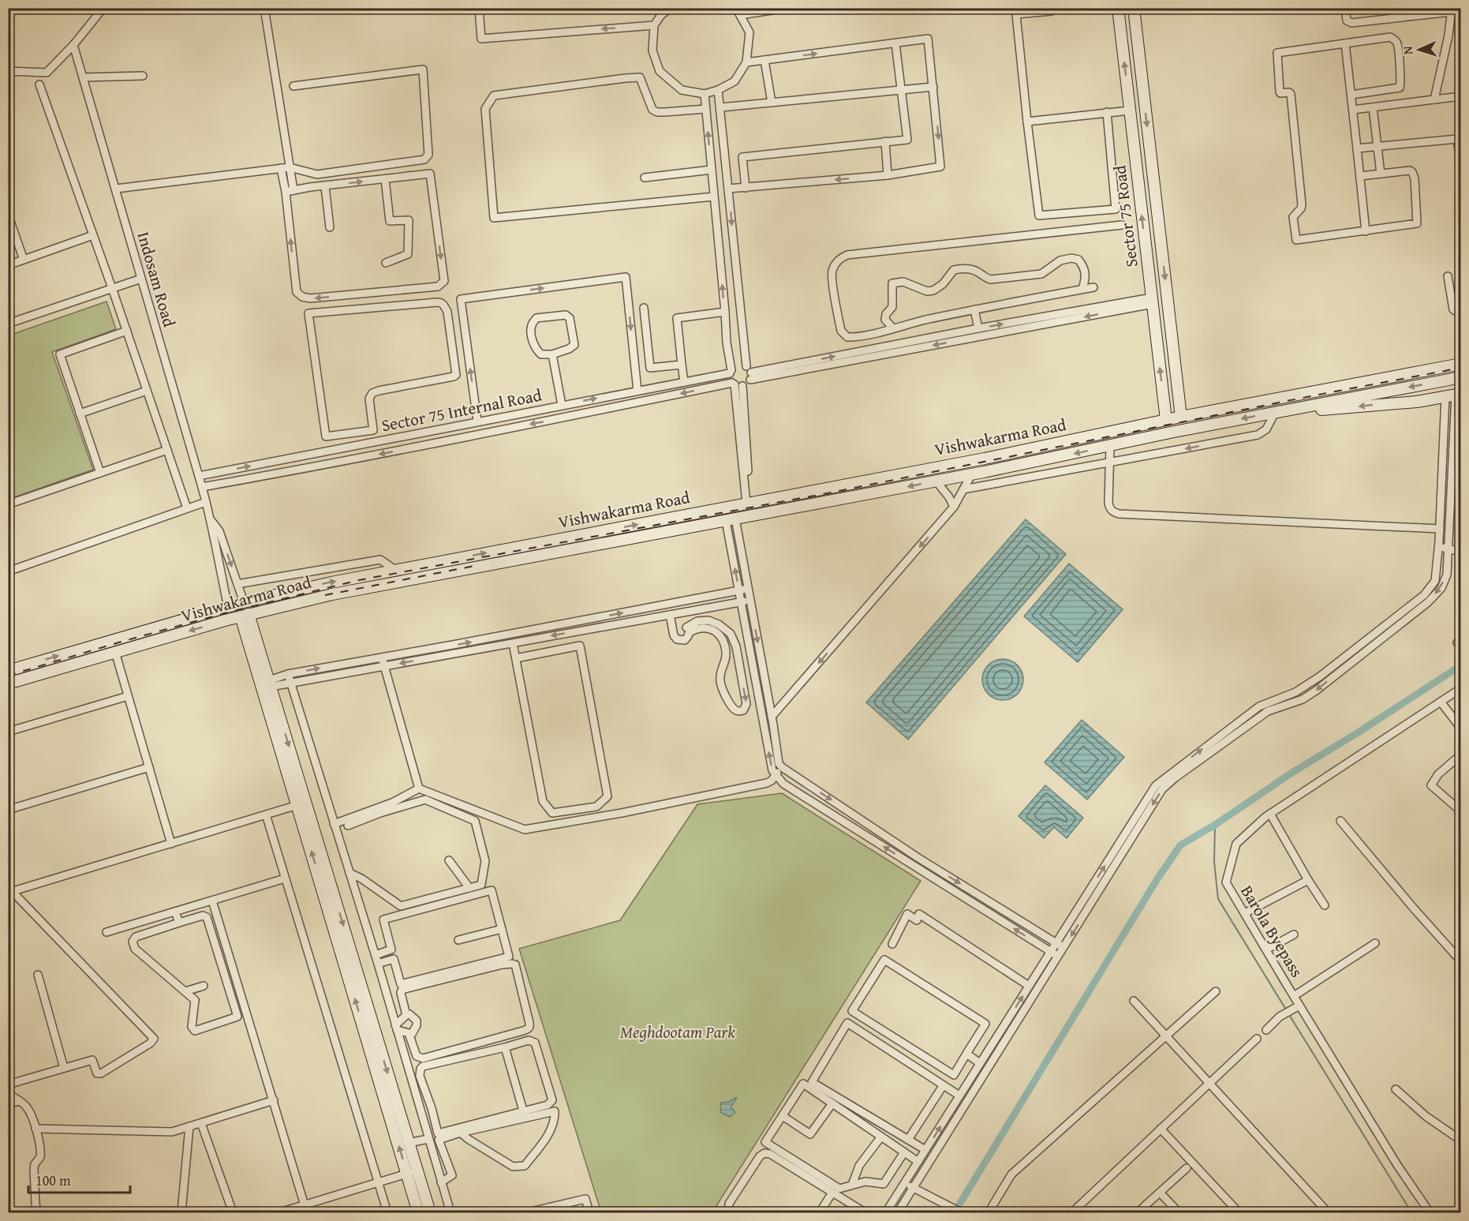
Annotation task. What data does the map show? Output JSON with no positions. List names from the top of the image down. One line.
{"streets":{"main road":["Sector 75 Road","Vishwakarma Road"],"street":["Indosam Road","Sector 75 Internal Road","Barola Byepass"]},"crossings":[["Sector 75 Road","Vishwakarma Road"],["Indosam Road","Sector 75 Internal Road"],["Indosam Road","Vishwakarma Road"]],"parks":["Meghdootam Park"],"scale_bar":"100 m","north":"left"}
